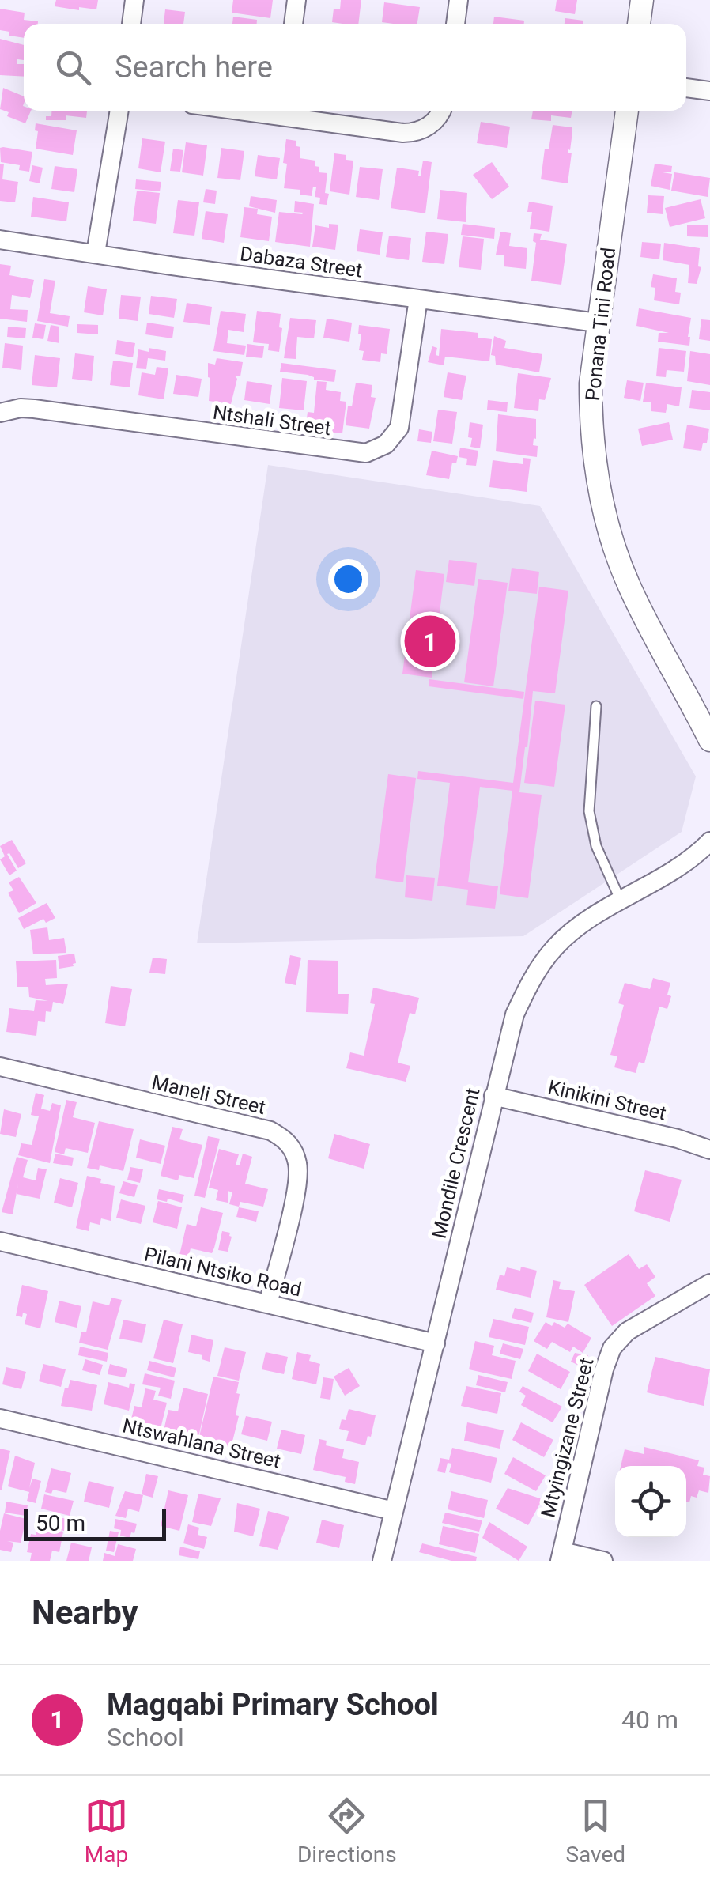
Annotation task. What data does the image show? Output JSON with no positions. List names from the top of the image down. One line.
{"streets":{"street":["Dabaza Street","Ponana Tini Road","Ntshali Street","Maneli Street","Kinikini Street","Mondile Crescent","Pilani Ntsiko Road","Mtyingizane Street","Ntswahlana Street"]},"crossings":[["Dabaza Street","Ponana Tini Road"],["Dabaza Street","Ntshali Street"],["Maneli Street","Pilani Ntsiko Road"],["Kinikini Street","Mondile Crescent"],["Mondile Crescent","Pilani Ntsiko Road"],["Mondile Crescent","Ntswahlana Street"]],"scale_bar":"50 m","page":{"search":"Search here","pins":"1","scale":"50 m","heading":"Nearby","list":[{"mark":"1","name":"Magqabi Primary School","note":"School","value":"40 m"}],"nav":["Map","Directions","Saved"]}}
